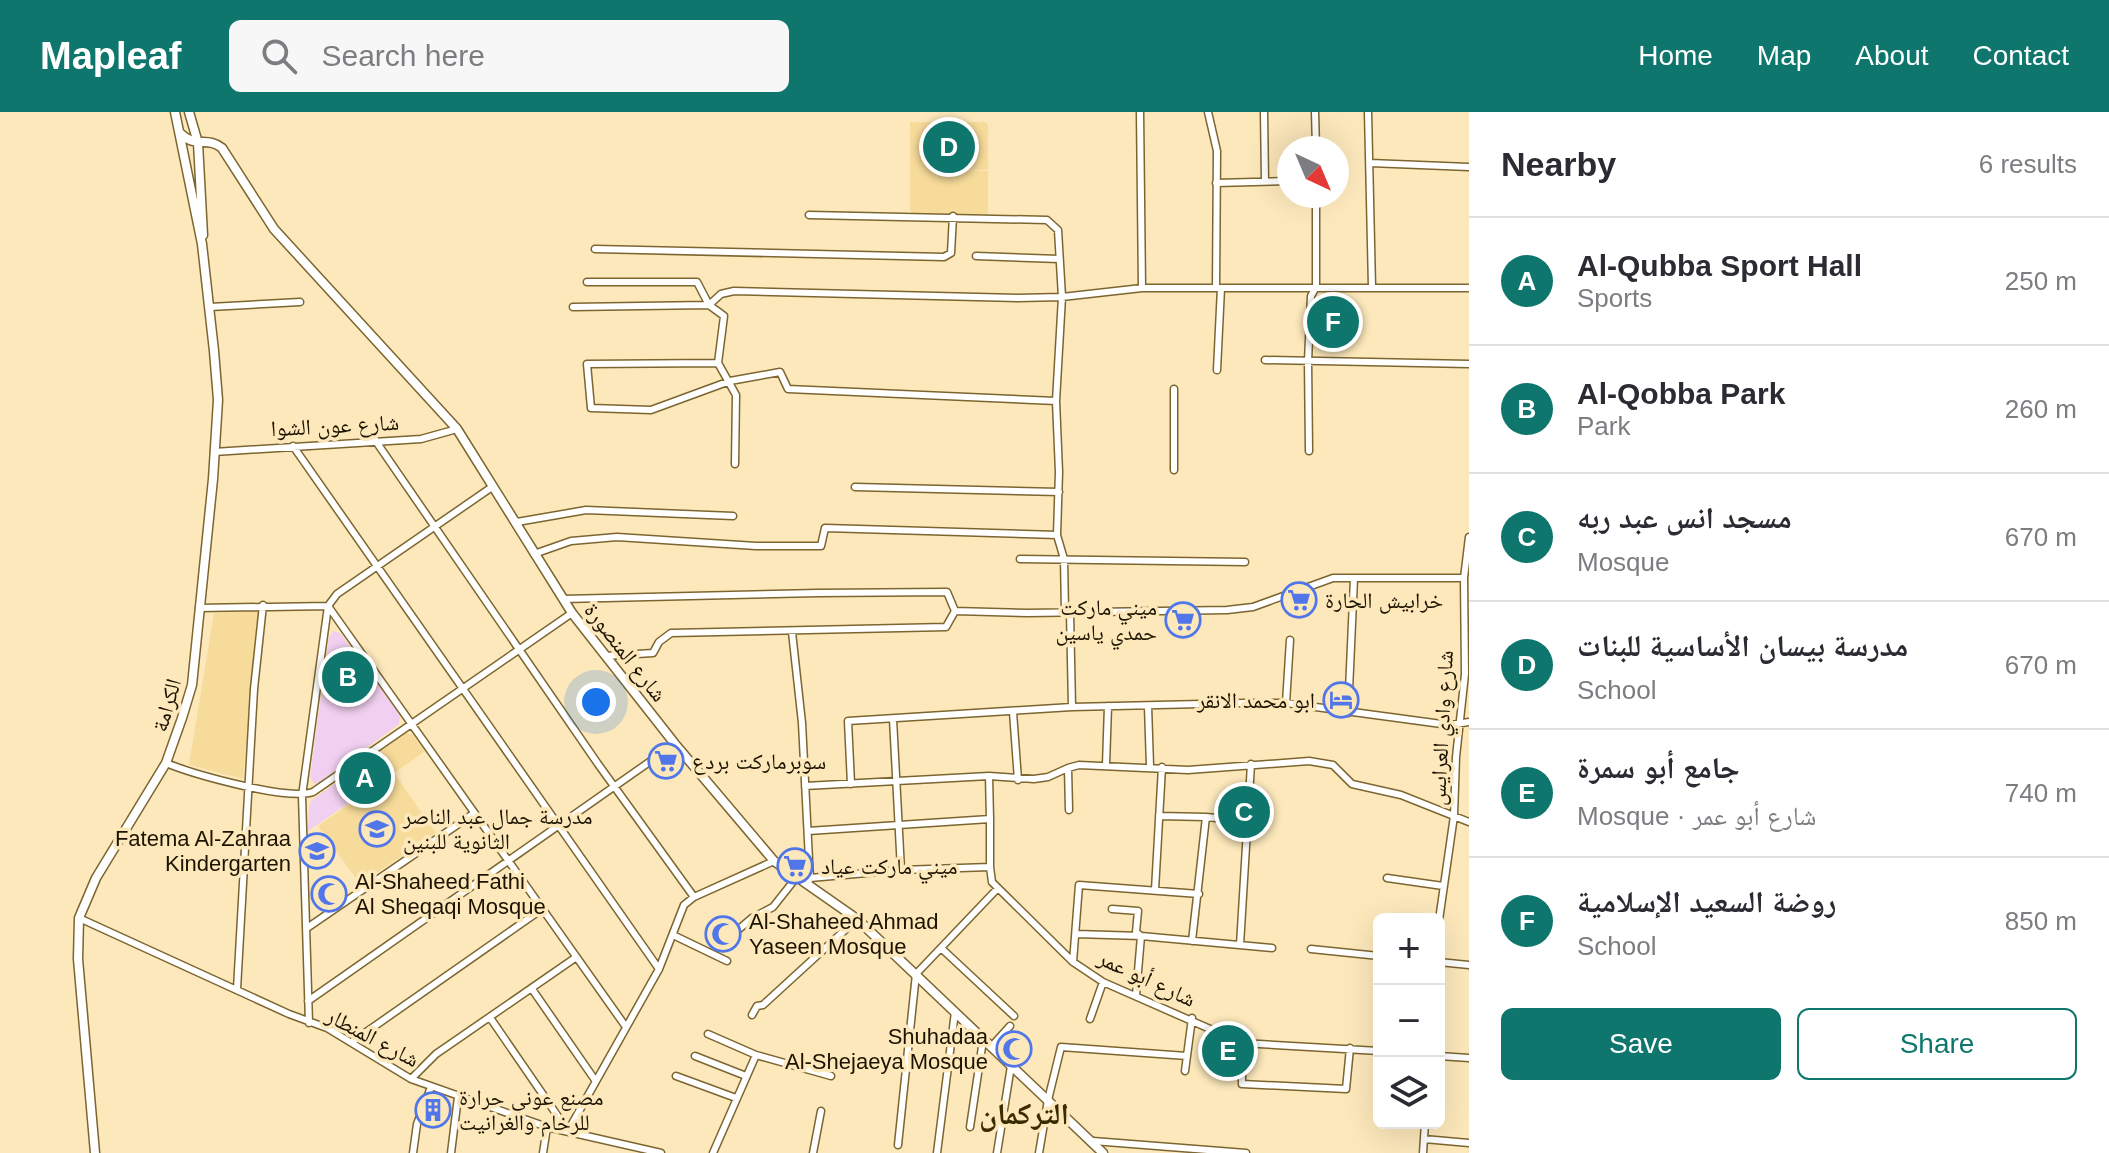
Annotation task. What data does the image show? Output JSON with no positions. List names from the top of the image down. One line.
{"streets":{"main road":["شارع المنصورة","الكرامة"],"street":["شارع عون الشوا","شارع وادي العرايس","شارع أبو عمر","شارع المنطار"]},"crossings":[["شارع عون الشوا","شارع المنصورة"],["شارع عون الشوا","الكرامة"],["شارع المنصورة","الكرامة"],["الكرامة","شارع المنطار"]],"districts":["التركمان"],"places":{"supermarket":["خرابيش الحارة","ميني ماركت حمدي ياسين","سوبرماركت بردع","ميني ماركت عياد"],"hotel":["ابو محمد الانقر"],"school or university":["مدرسة جمال عبد الناصر الثانوية للبنين","Fatema Al-Zahraa Kindergarten"],"mosque":["Al-Shaheed Fathi Al Sheqaqi Mosque","Al-Shaheed Ahmad Yaseen Mosque","Shuhadaa Al-Shejaeya Mosque"],"building":["مصنع عوني حرارة للرخام والغرانيت"]},"north":"bottom right","page":{"header":"Mapleaf","search":"Search here","nav":["Home","Map","About","Contact"],"heading":["Nearby","6 results"],"pins":["D","F","B","A","C","E"],"list":[{"mark":"A","name":"Al-Qubba Sport Hall","note":"Sports","value":"250 m"},{"mark":"B","name":"Al-Qobba Park","note":"Park","value":"260 m"},{"mark":"C","name":"مسجد انس عبد ربه","note":"Mosque","value":"670 m"},{"mark":"D","name":"مدرسة بيسان الأساسية للبنات","note":"School","value":"670 m"},{"mark":"E","name":"جامع أبو سمرة","note":"Mosque · شارع أبو عمر","value":"740 m"},{"mark":"F","name":"روضة السعيد الإسلامية","note":"School","value":"850 m"}],"map_buttons":["+","−"],"buttons":["Save","Share"]}}
